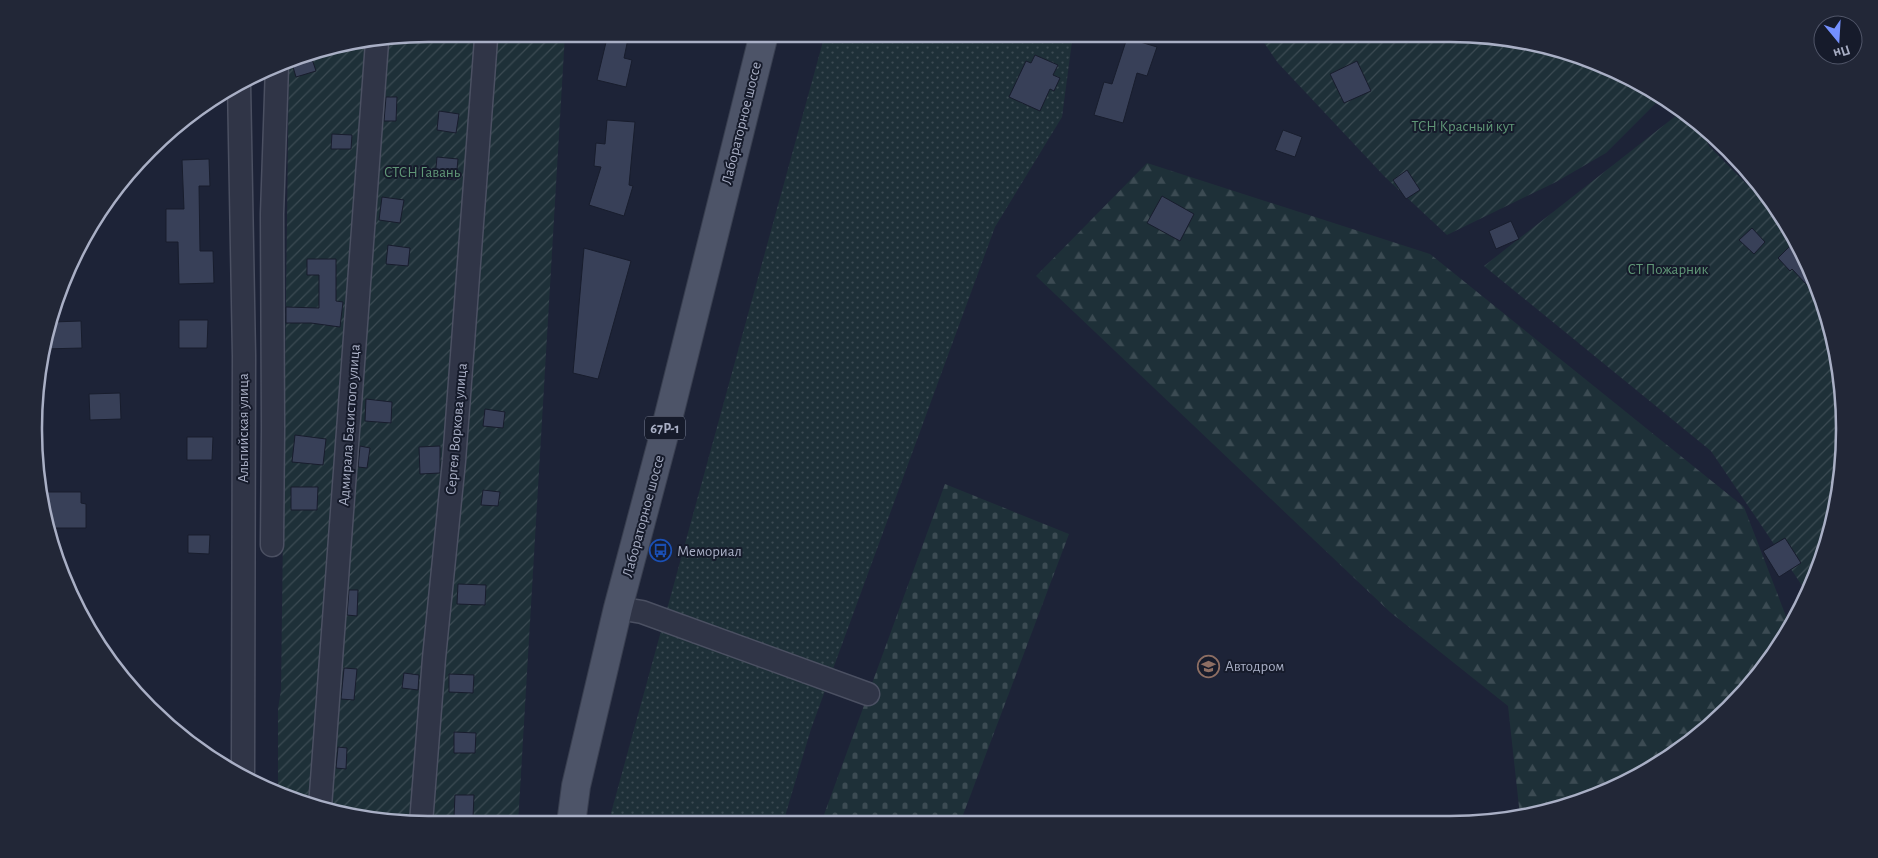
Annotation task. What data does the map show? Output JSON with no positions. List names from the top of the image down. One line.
{"streets":{"main road":["Лабораторное шоссе","67Р-1"],"street":["Адмирала Басистого улица","Альпийская улица","Сергея Воркова улица"]},"parks":["ТСН Красный кут","СТСН Гавань","СТ Пожарник"],"places":{"bus stop":["Мемориал"],"school or university":["Автодром"]},"north":"bottom"}
